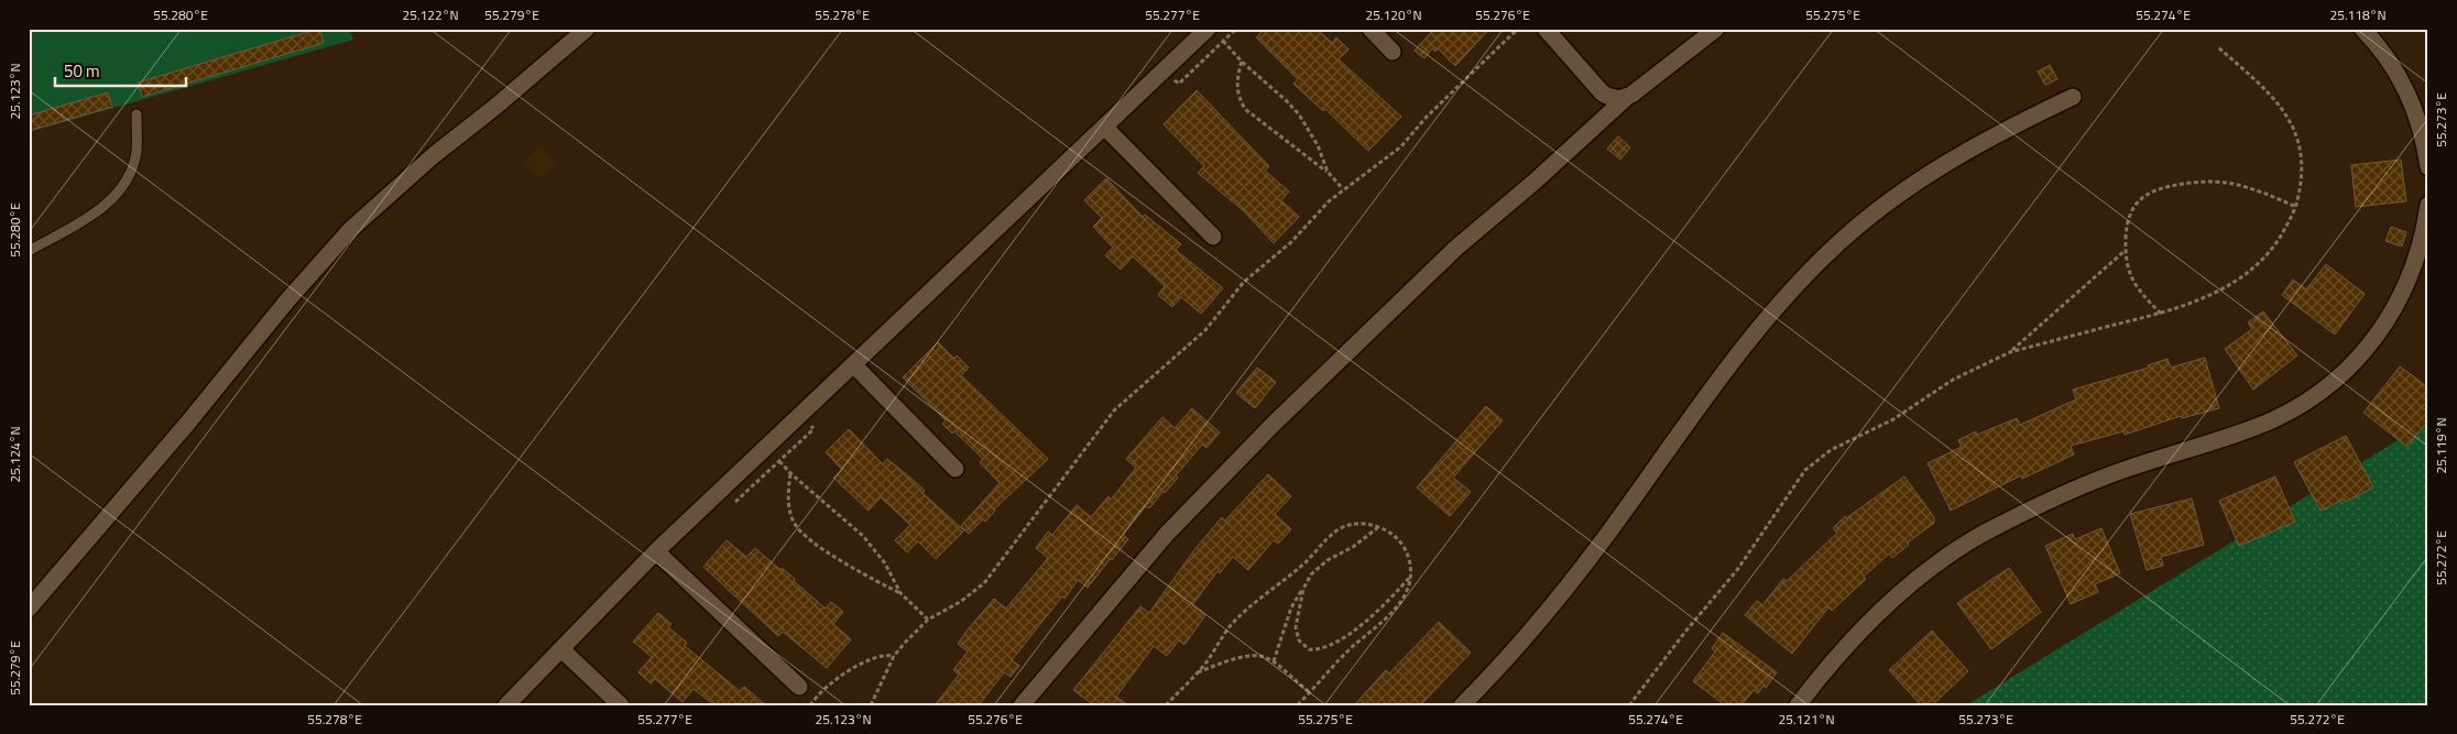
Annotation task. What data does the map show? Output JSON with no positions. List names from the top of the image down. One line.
{"scale_bar":"50 m","coordinates":["55.280°E","25.122°N","55.279°E","55.278°E","55.277°E","25.120°N","55.276°E","55.275°E","55.274°E","25.118°N","25.123°N","55.273°E","25.119°N","25.124°N","55.272°E","25.121°N"]}
